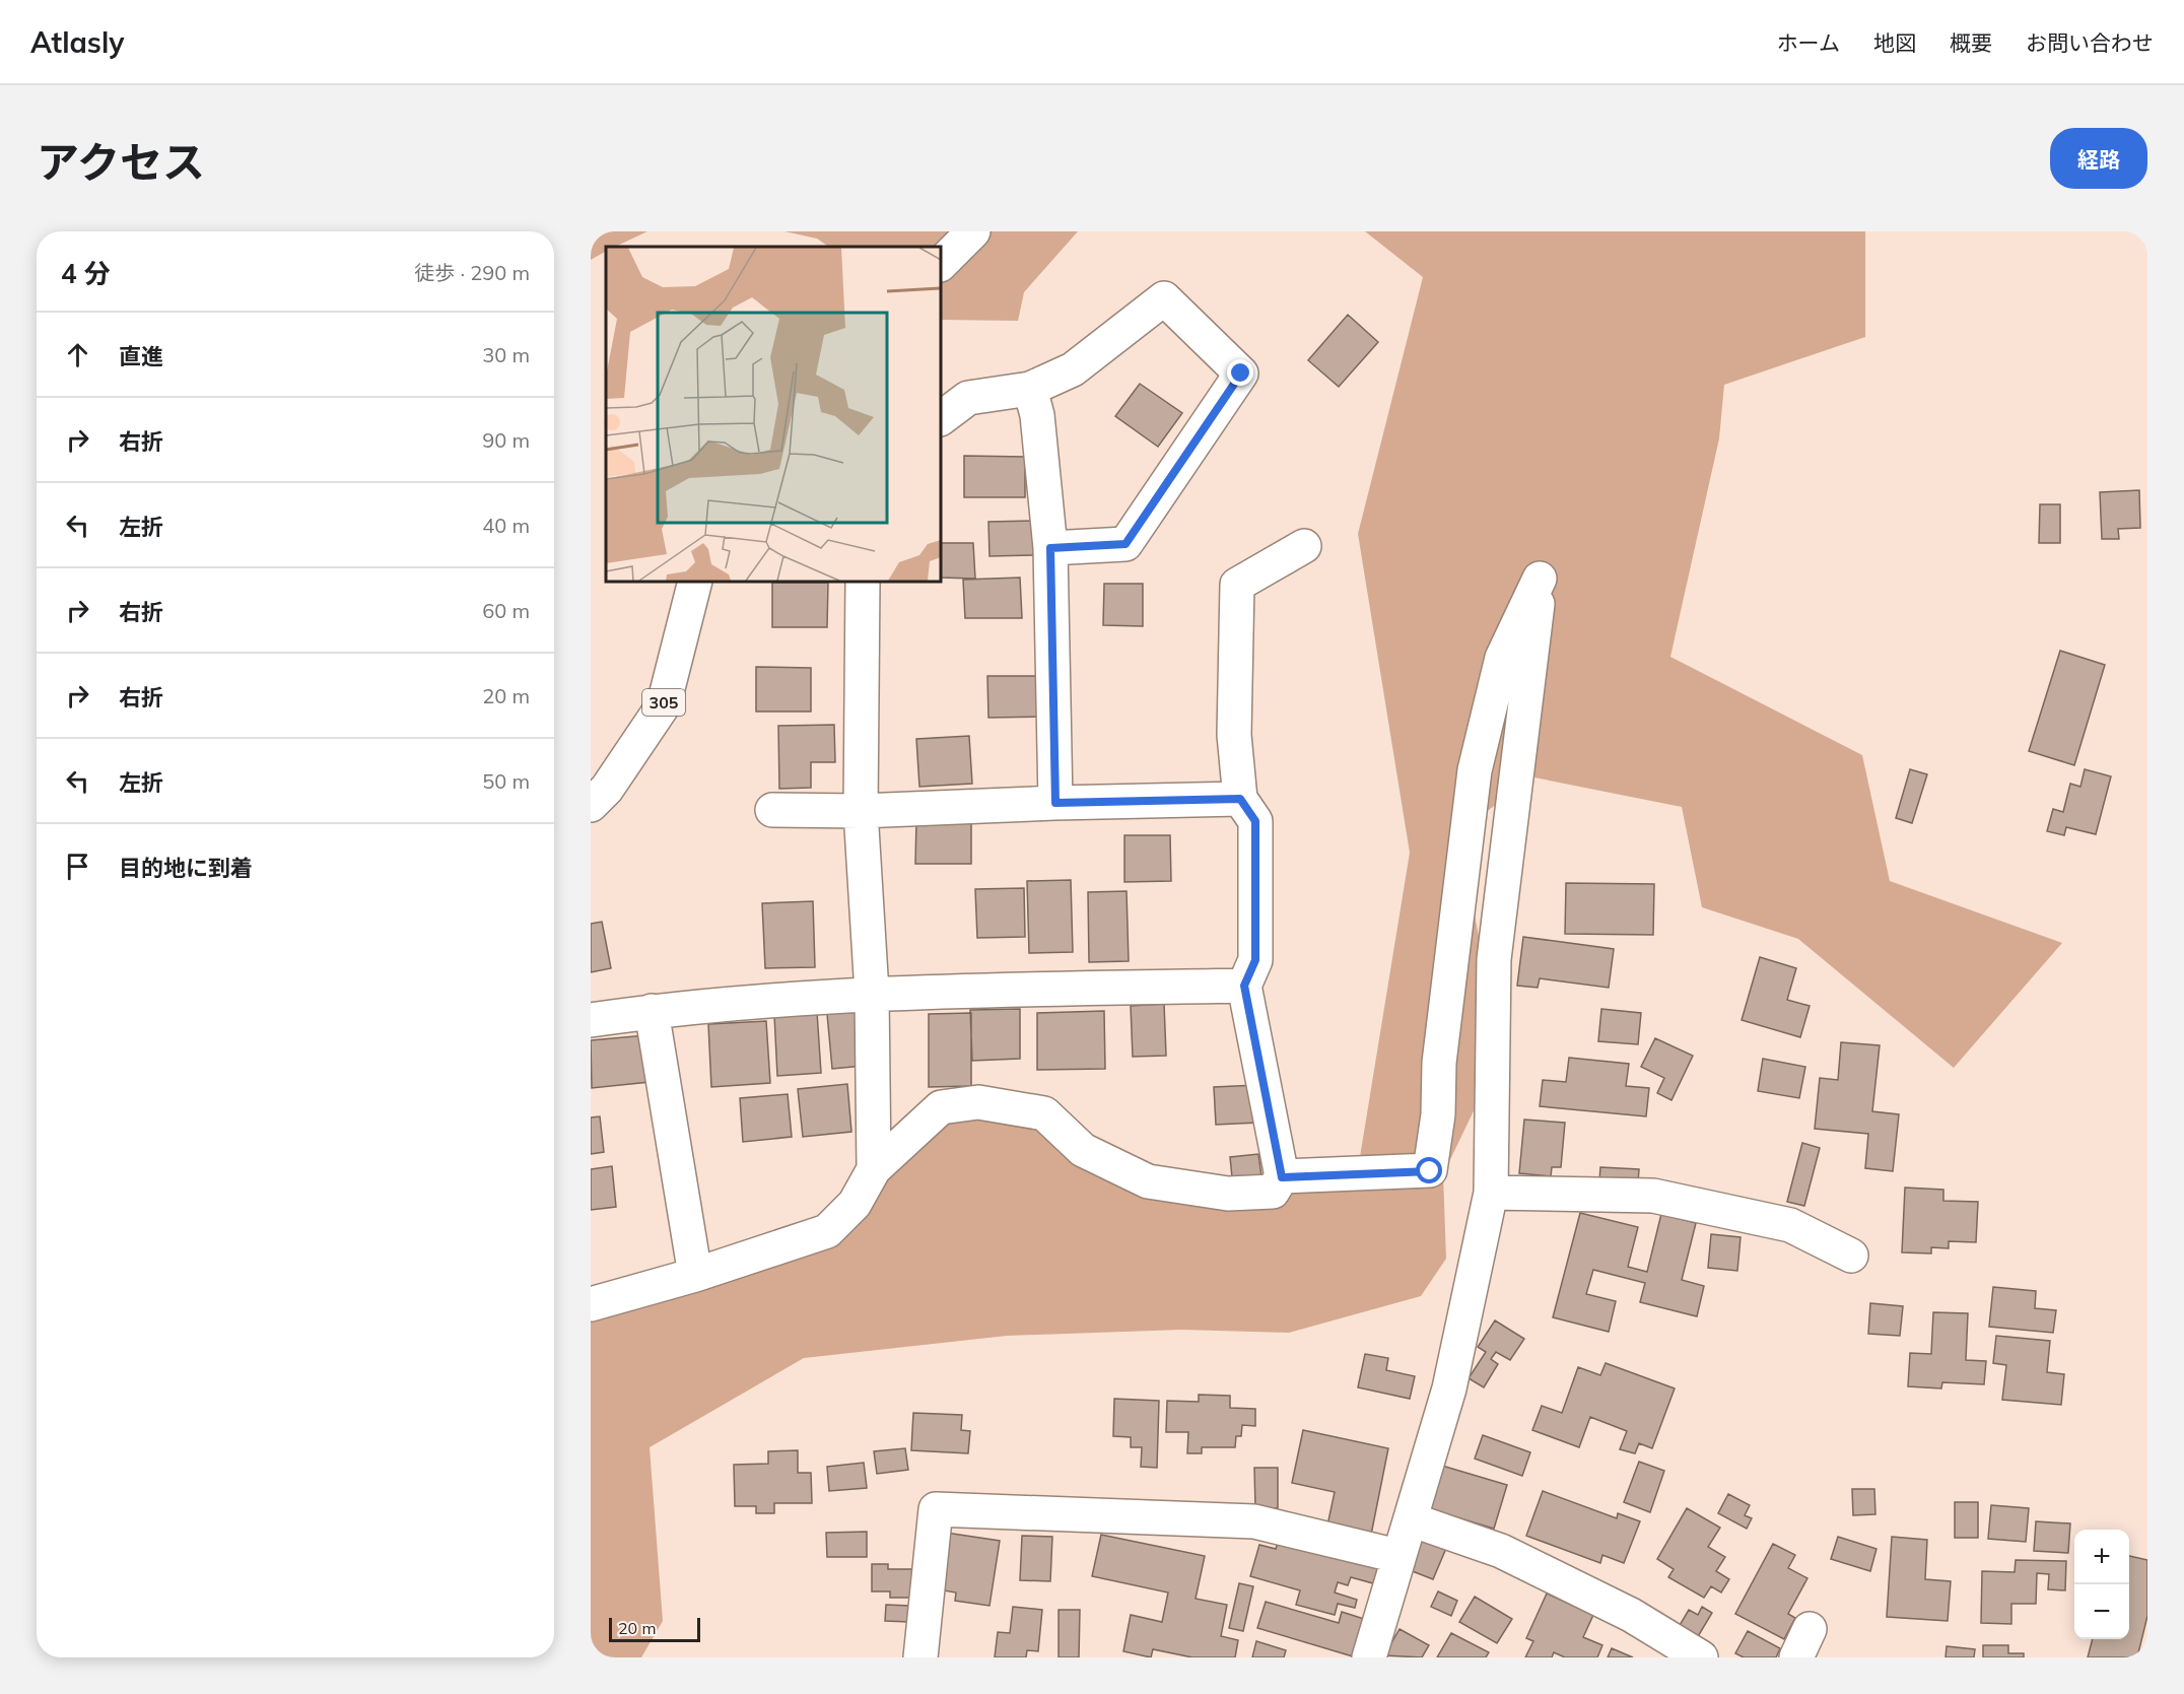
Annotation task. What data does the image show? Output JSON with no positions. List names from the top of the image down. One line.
{"streets":{"main road":["305"]},"scale_bar":"20 m","page":{"header":"Atlasly","nav":["ホーム","地図","概要","お問い合わせ"],"title":"アクセス","buttons":"経路","heading":["4 分","徒歩 · 290 m"],"list":[["直進","30 m"],["右折","90 m"],["左折","40 m"],["右折","60 m"],["右折","20 m"],["左折","50 m"],"目的地に到着"],"map_buttons":["+","−"],"scale":"20 m"}}
